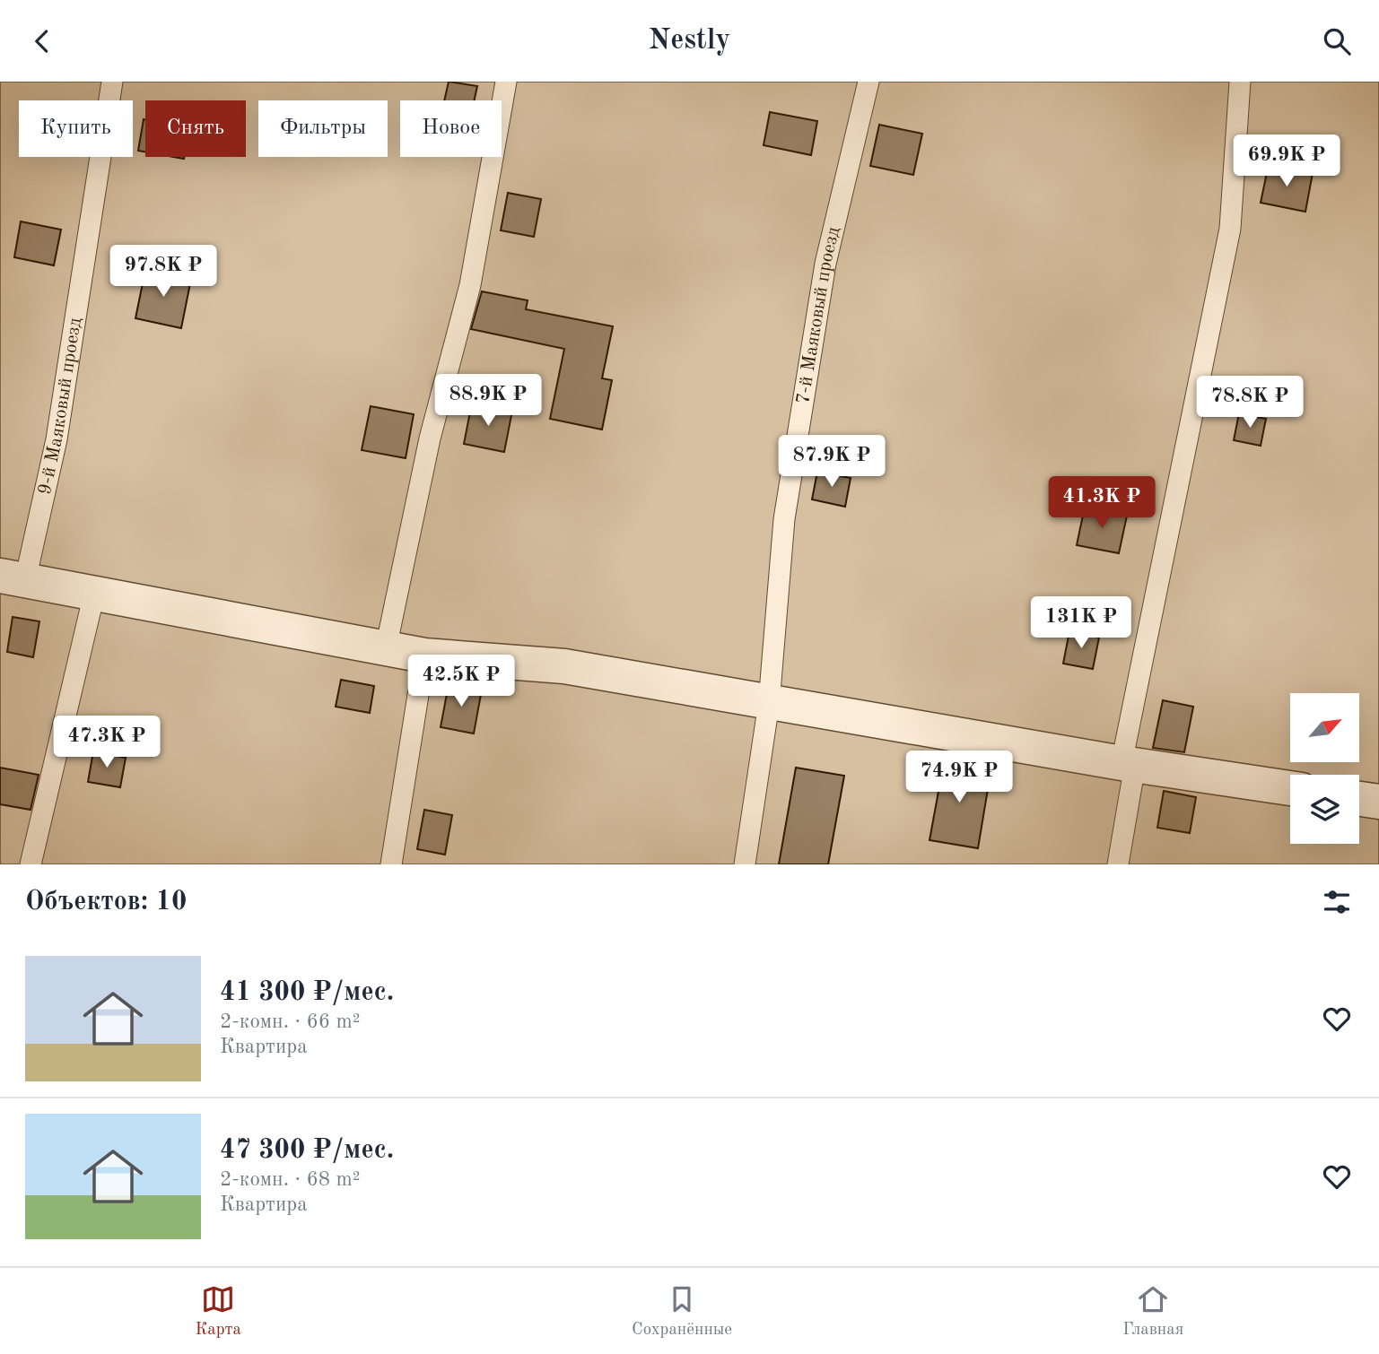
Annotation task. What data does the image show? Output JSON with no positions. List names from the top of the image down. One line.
{"streets":{"lane":["7-й Маяковый проезд","9-й Маяковый проезд"]},"north":"top right","page":{"header":"Nestly","chip":["Купить","Снять","Фильтры","Новое"],"price":["69.9K ₽","97.8K ₽","88.9K ₽","78.8K ₽","87.9K ₽","41.3K ₽","131K ₽","42.5K ₽","47.3K ₽","74.9K ₽"],"heading":"Объектов: 10","list":[{"name":"41 300 ₽/мес.","note":"2-комн. · 66 m² · Квартира"},{"name":"47 300 ₽/мес.","note":"2-комн. · 68 m² · Квартира"}],"tabs":["Карта","Сохранённые","Главная"]}}
